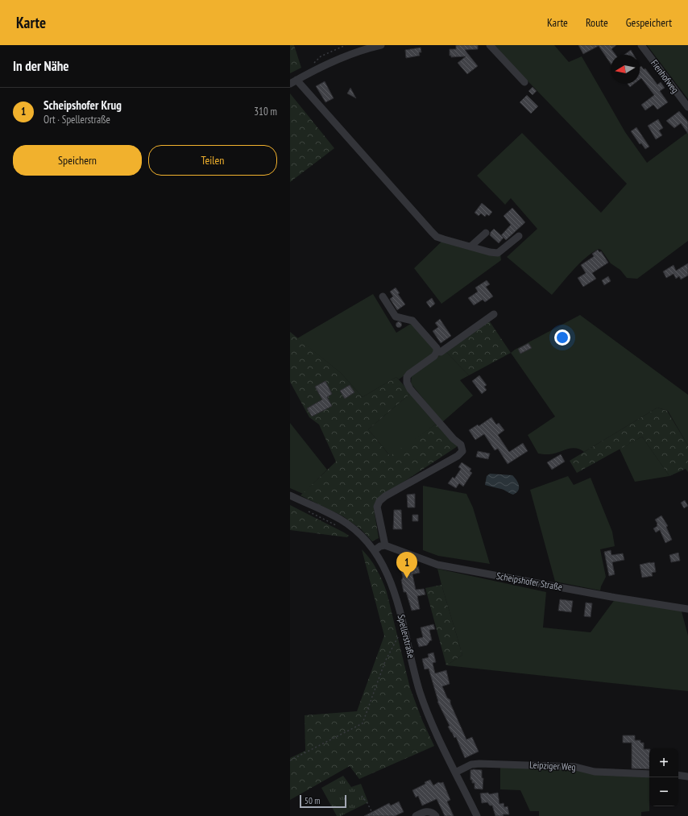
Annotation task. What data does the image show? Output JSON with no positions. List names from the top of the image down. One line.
{"streets":{"street":["Fienhofweg","Scheipshofer Straße","Spellerstraße","Leipziger Weg"]},"crossings":[["Spellerstraße","Leipziger Weg"]],"scale_bar":"50 m","north":"left","page":{"header":"Karte","nav":["Karte","Route","Gespeichert"],"heading":"In der Nähe","list":[{"mark":"1","name":"Scheipshofer Krug","note":"Ort · Spellerstraße","value":"310 m"}],"buttons":["Speichern","Teilen"],"pins":"1","map_buttons":["+","−"],"scale":"50 m"}}
